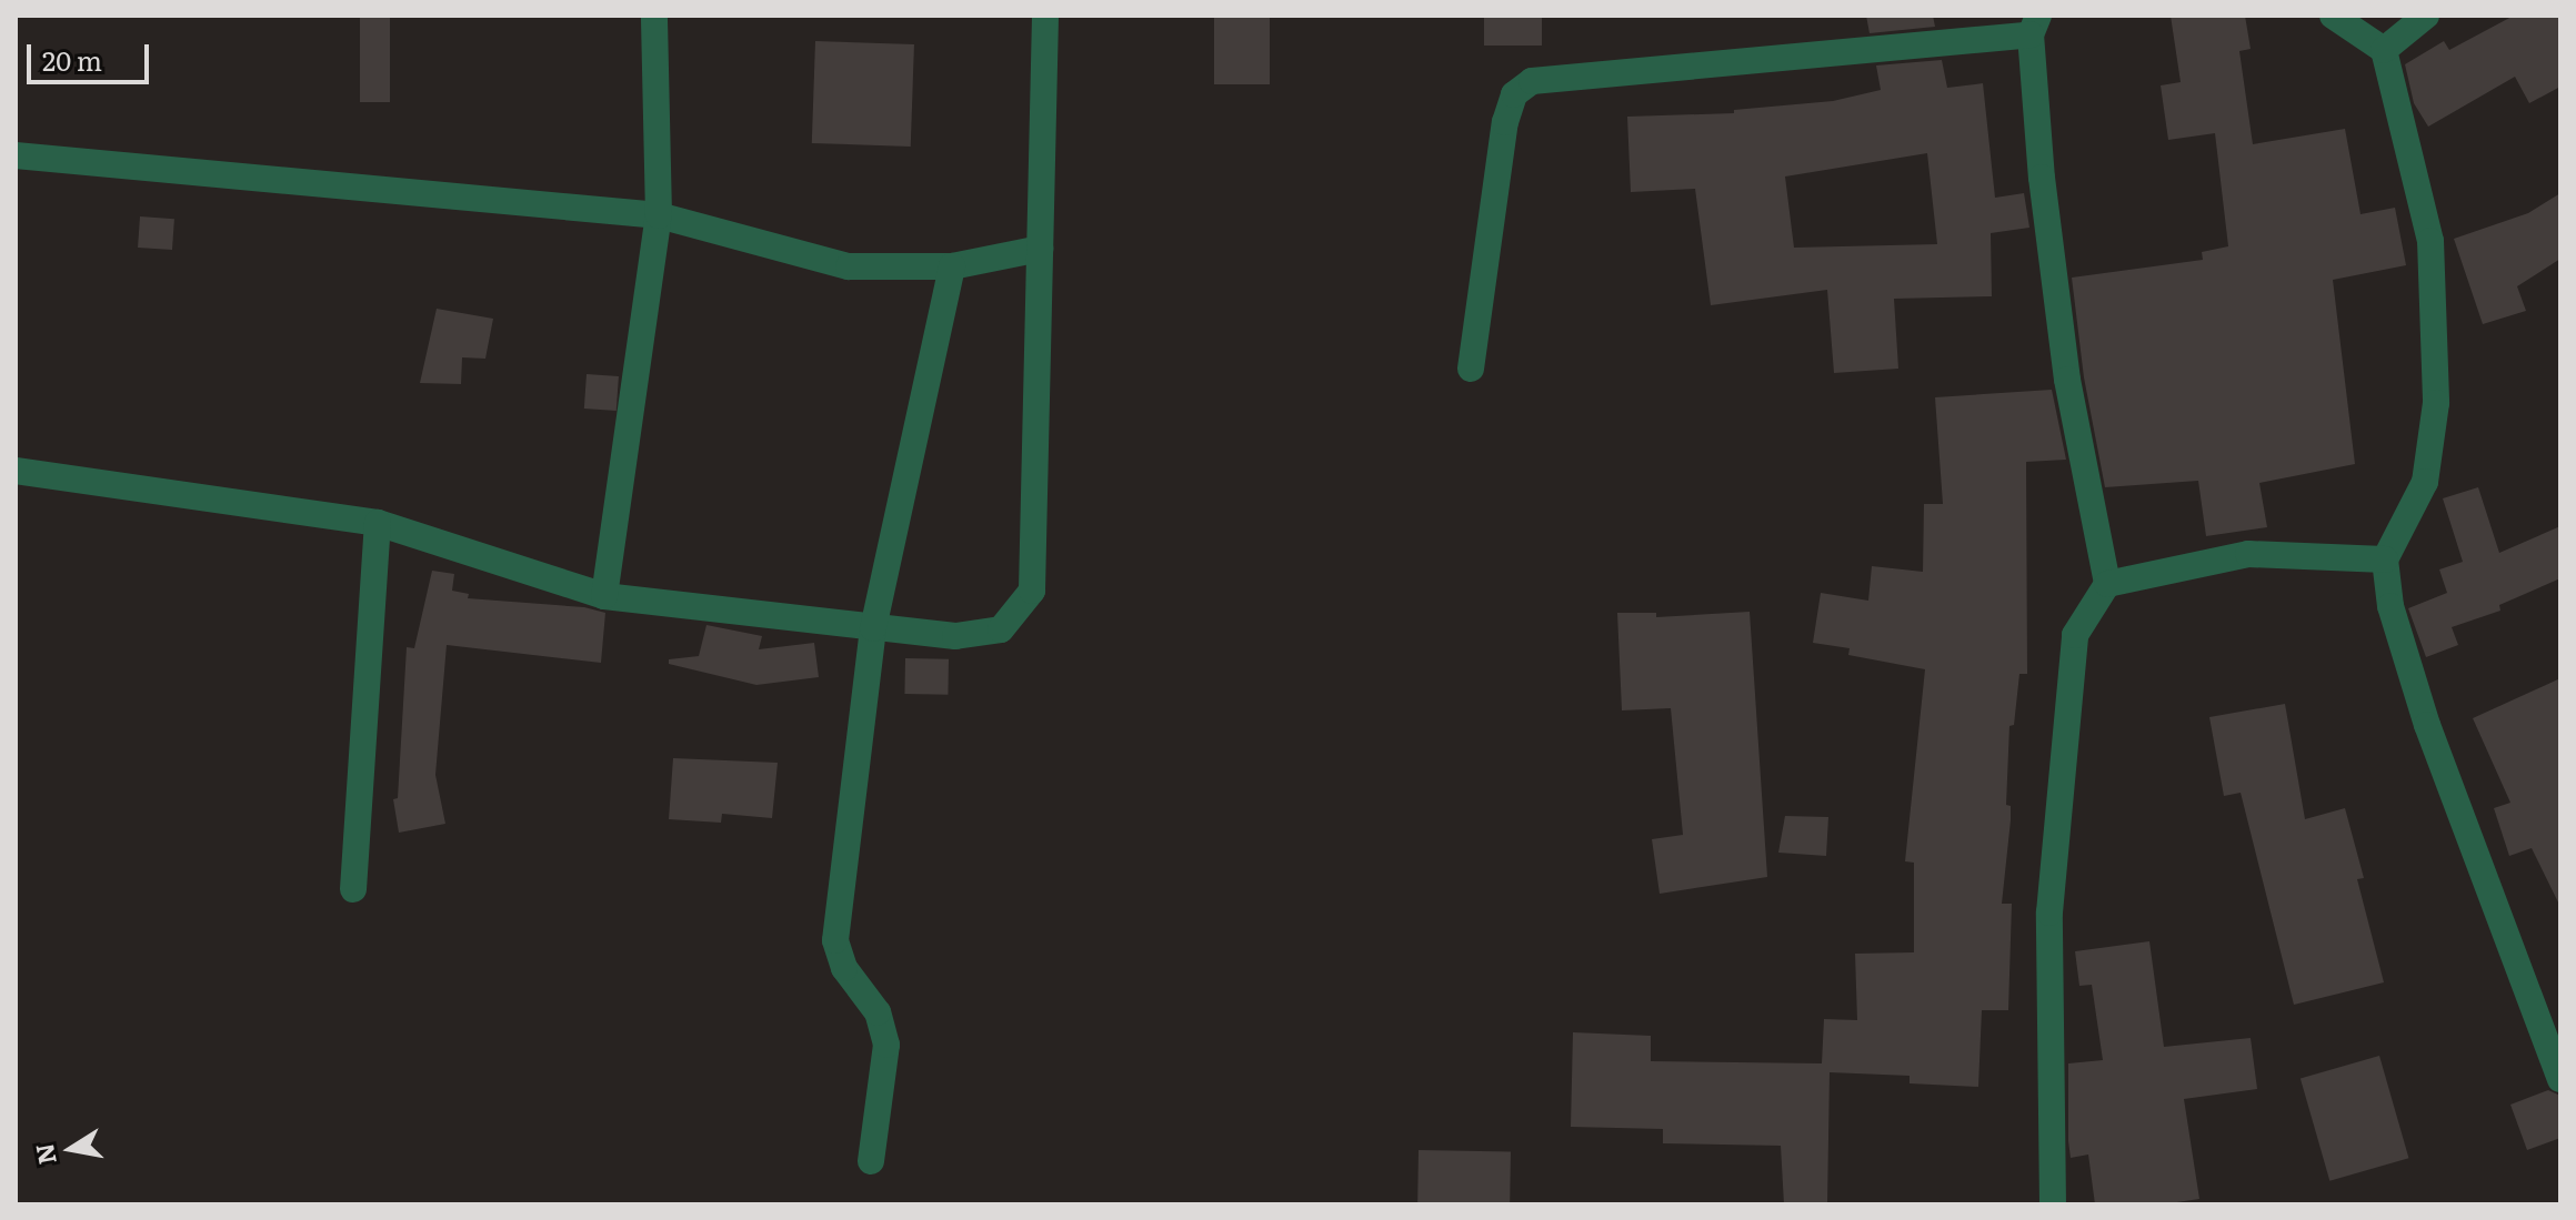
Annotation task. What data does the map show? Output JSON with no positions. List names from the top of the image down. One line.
{"scale_bar":"20 m","north":"left"}
